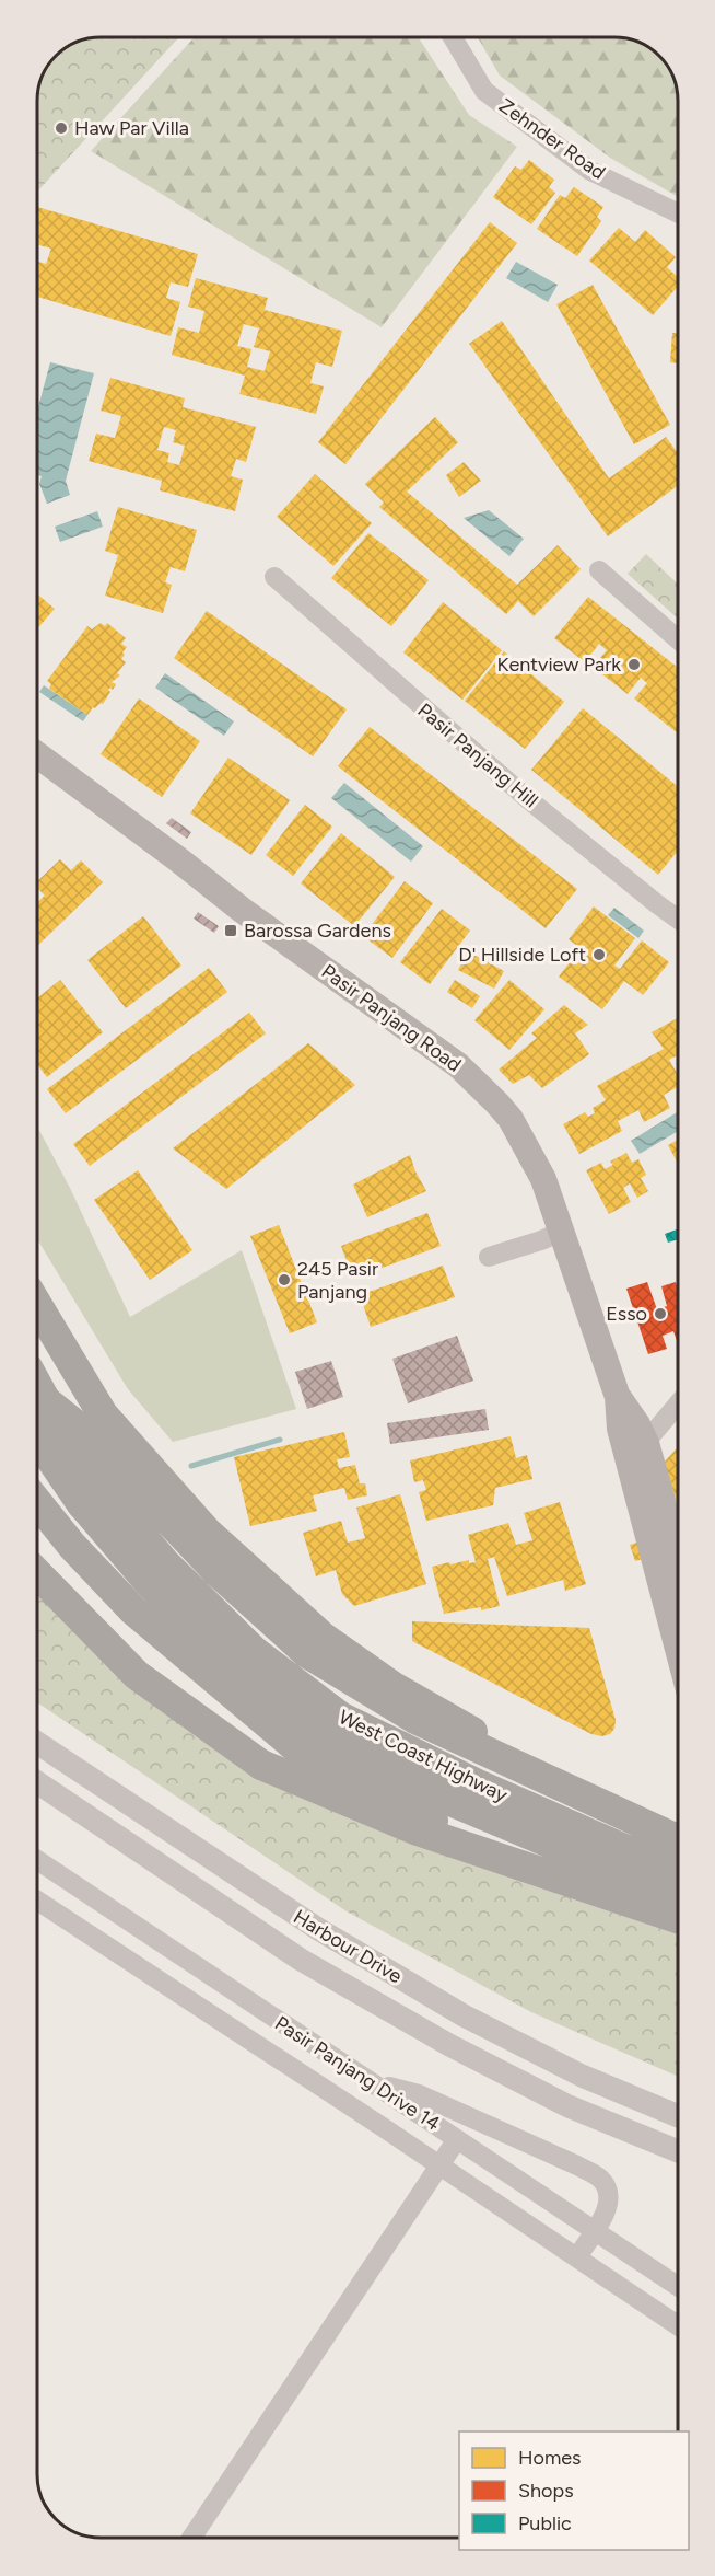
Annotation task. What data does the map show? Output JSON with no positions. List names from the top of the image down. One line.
{"streets":{"highway":["West Coast Highway"],"main road":["Pasir Panjang Road"],"street":["Zehnder Road","Pasir Panjang Hill","Harbour Drive","Pasir Panjang Drive 14"]},"places":{"other":["Haw Par Villa","Kentview Park","D' Hillside Loft","245 Pasir Panjang","Esso"],"transit":["Barossa Gardens"]},"legend":["Homes","Shops","Public"]}
